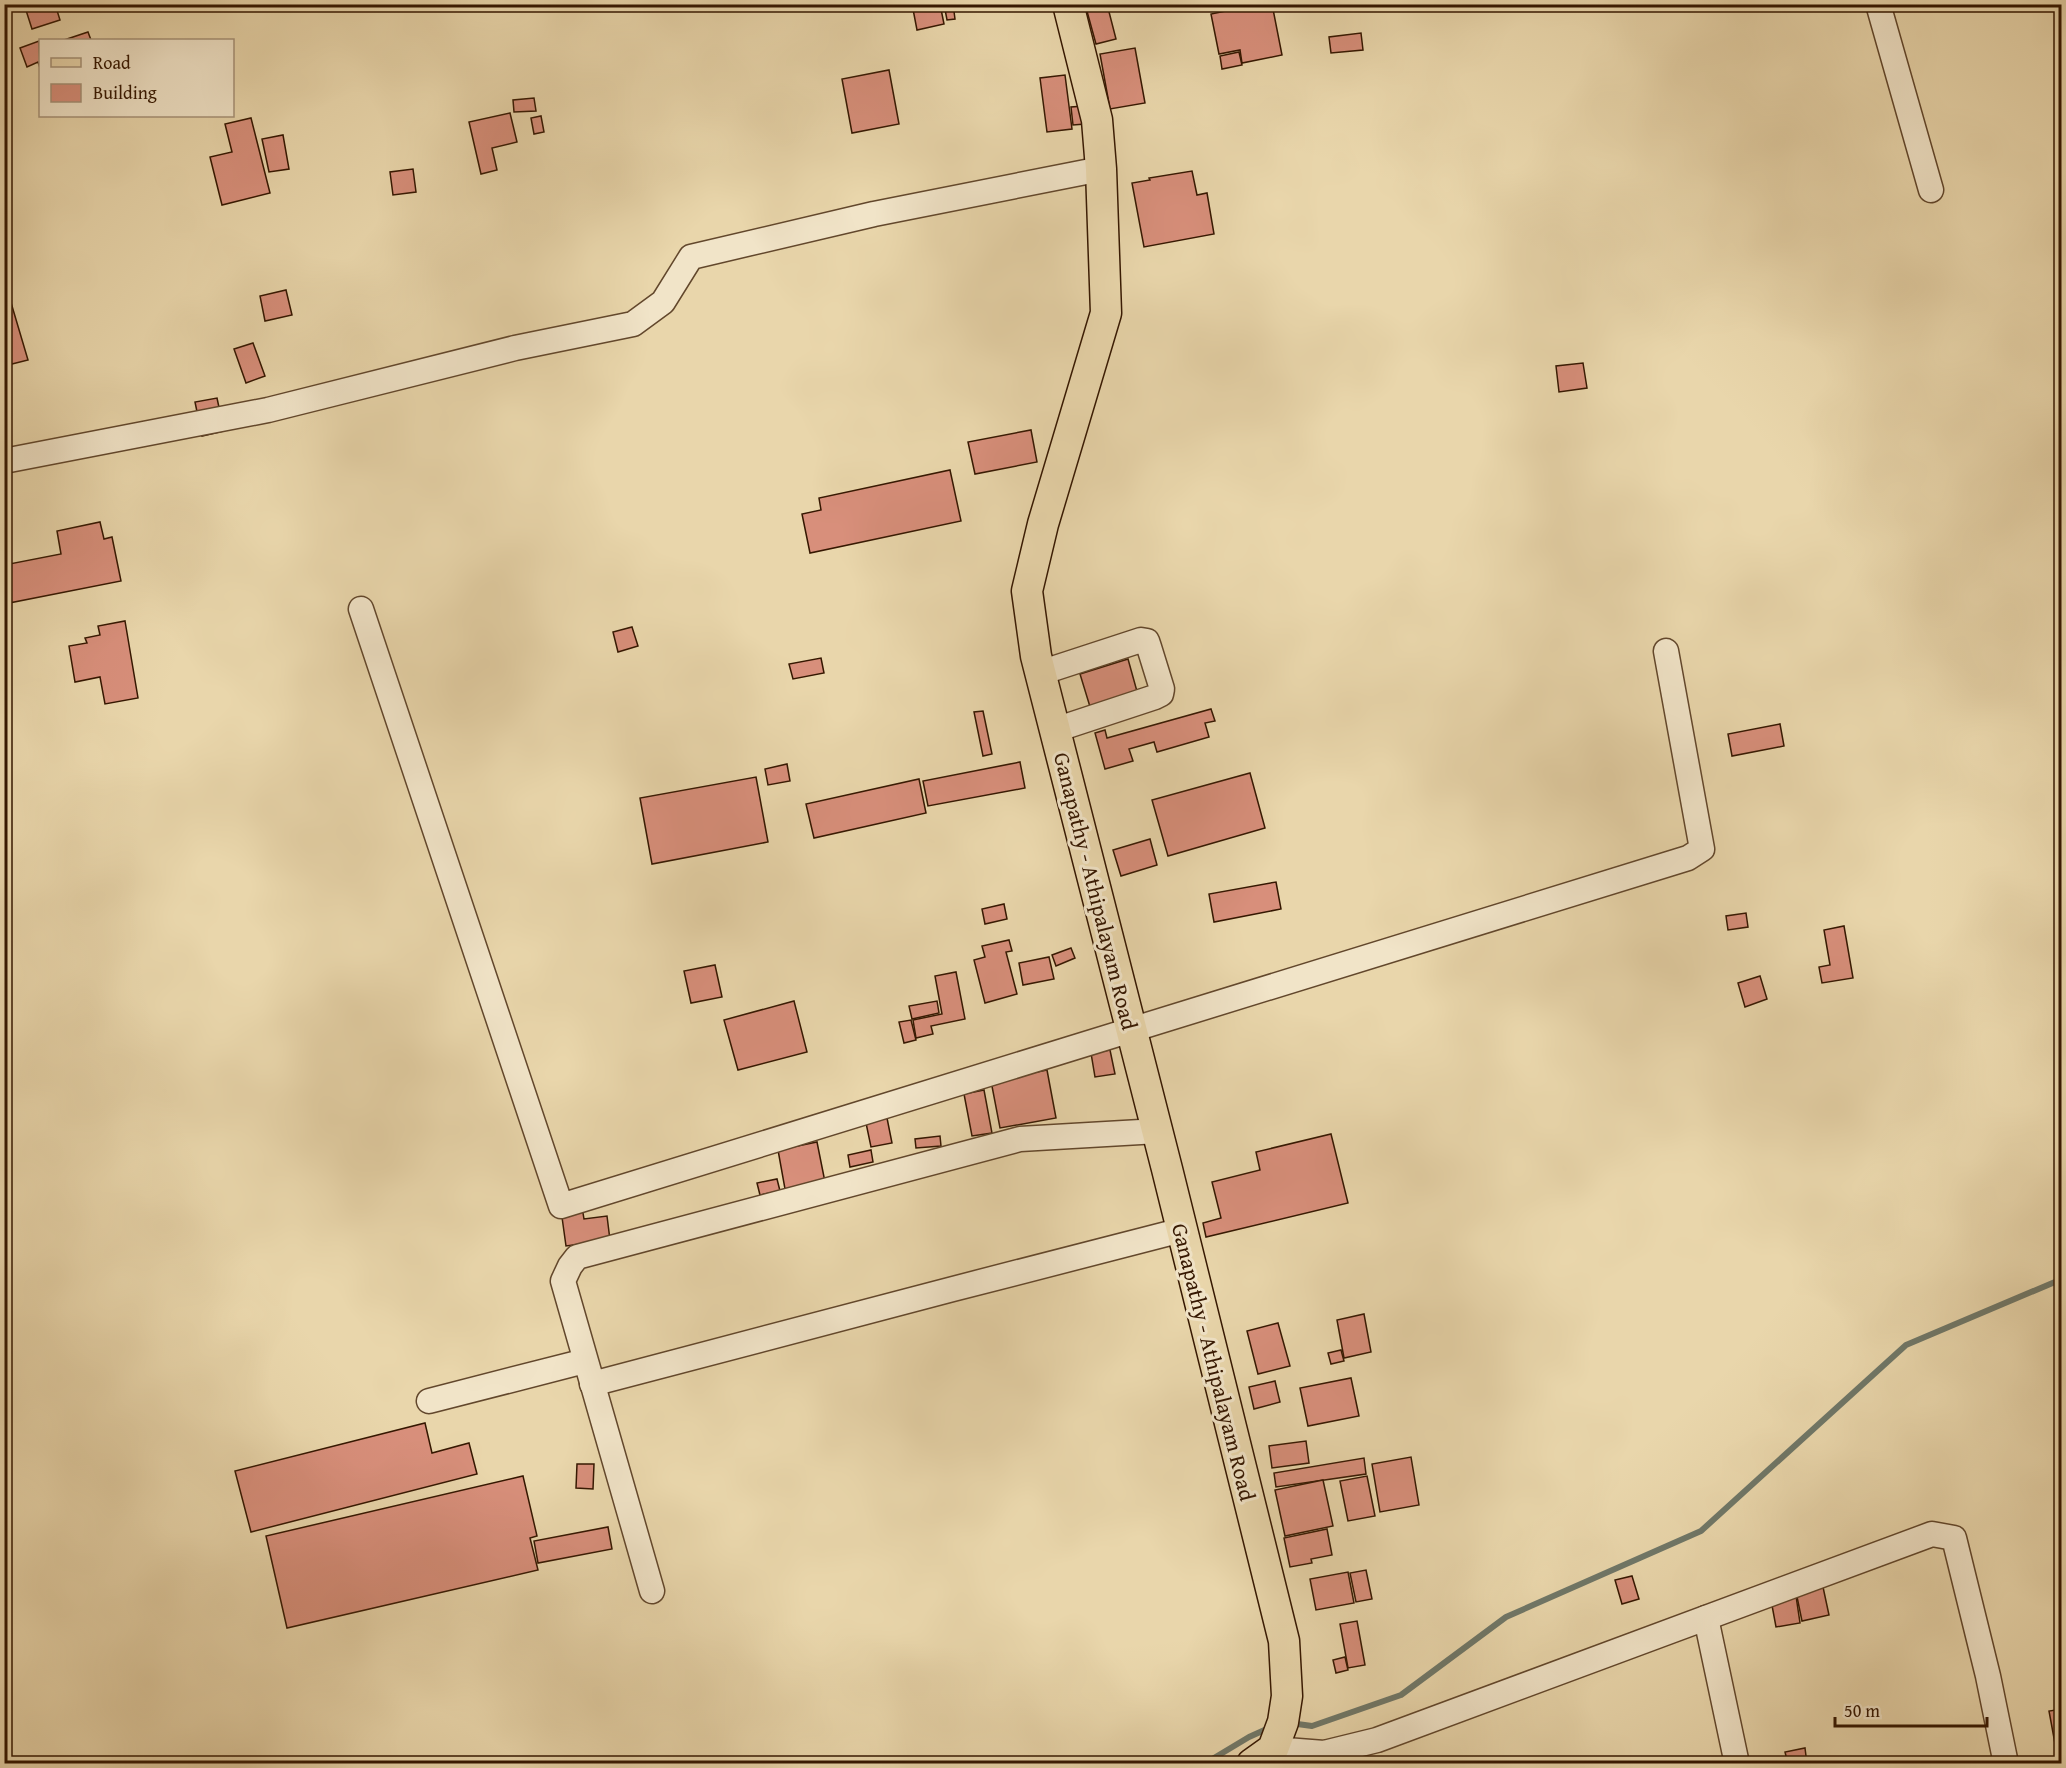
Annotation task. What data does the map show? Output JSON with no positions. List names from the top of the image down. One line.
{"streets":{"main road":["Ganapathy - Athipalayam Road"]},"legend":["Road","Building"],"scale_bar":"50 m"}
